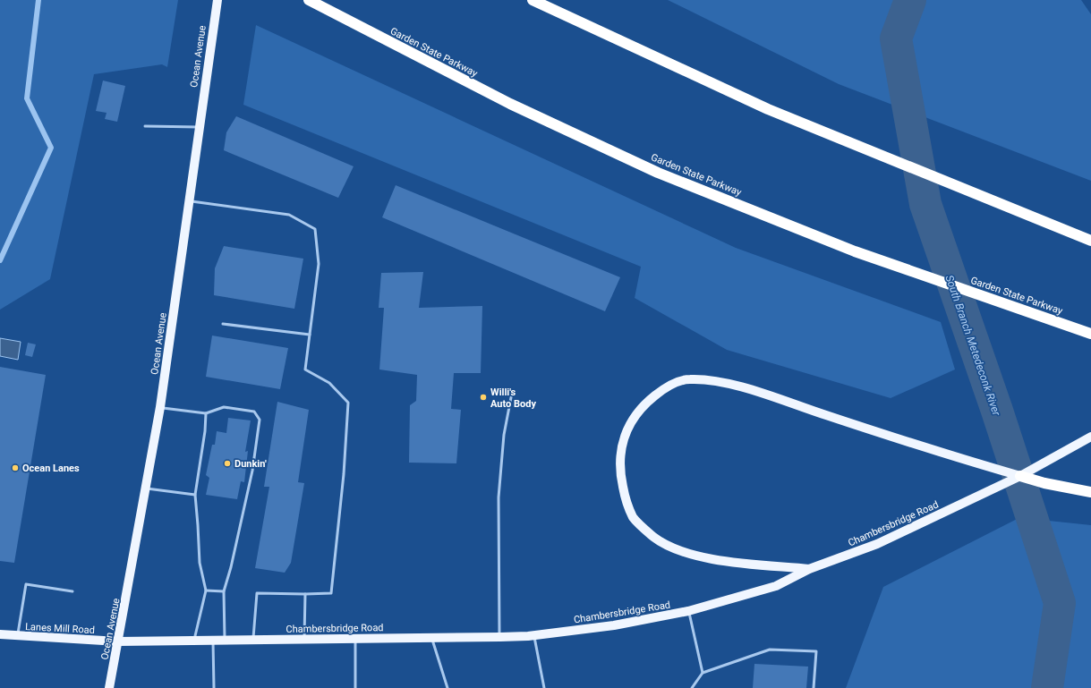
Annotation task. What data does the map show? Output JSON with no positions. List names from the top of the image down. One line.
{"streets":{"highway":["Garden State Parkway"],"main road":["Ocean Avenue","Chambersbridge Road","Lanes Mill Road"]},"crossings":[["Ocean Avenue","Chambersbridge Road"],["Ocean Avenue","Lanes Mill Road"],["Chambersbridge Road","Lanes Mill Road"]],"water":["South Branch Metedeconk River"],"places":["Willi's Auto Body","Dunkin'","Ocean Lanes"]}
